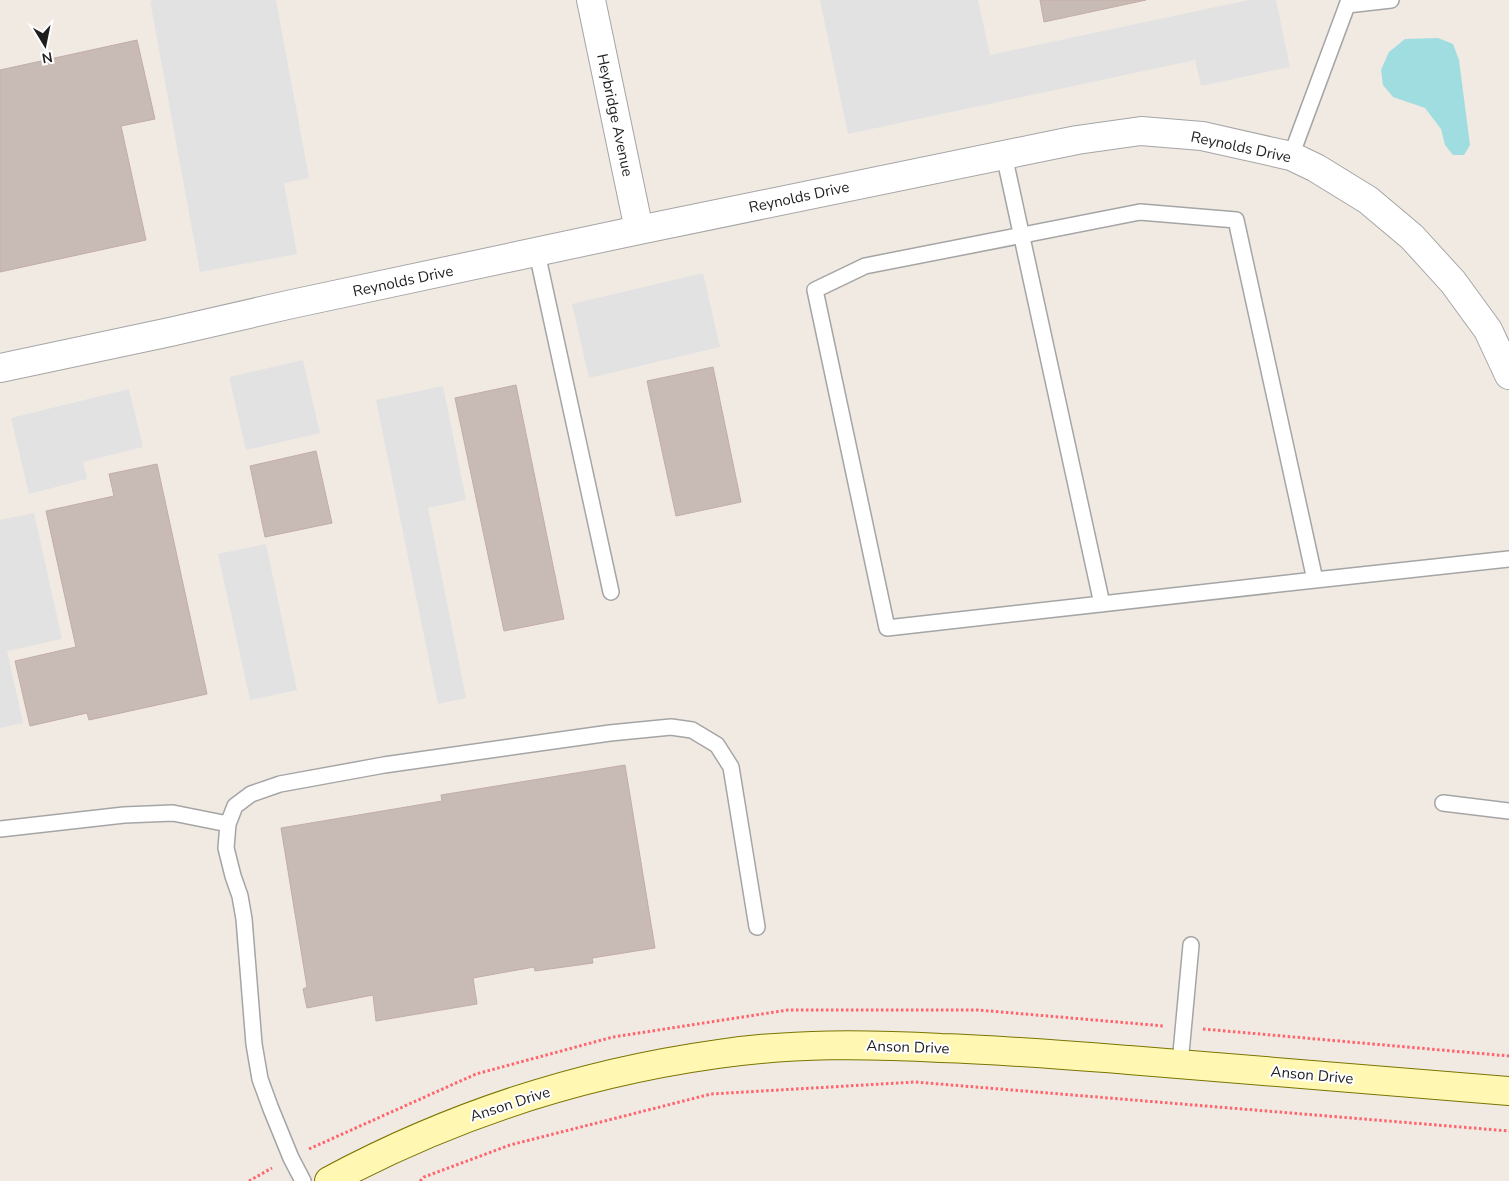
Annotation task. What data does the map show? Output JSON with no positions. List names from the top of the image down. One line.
{"streets":{"street":["Heybridge Avenue","Reynolds Drive","Anson Drive"]},"crossings":[["Heybridge Avenue","Reynolds Drive"]],"north":"bottom"}
